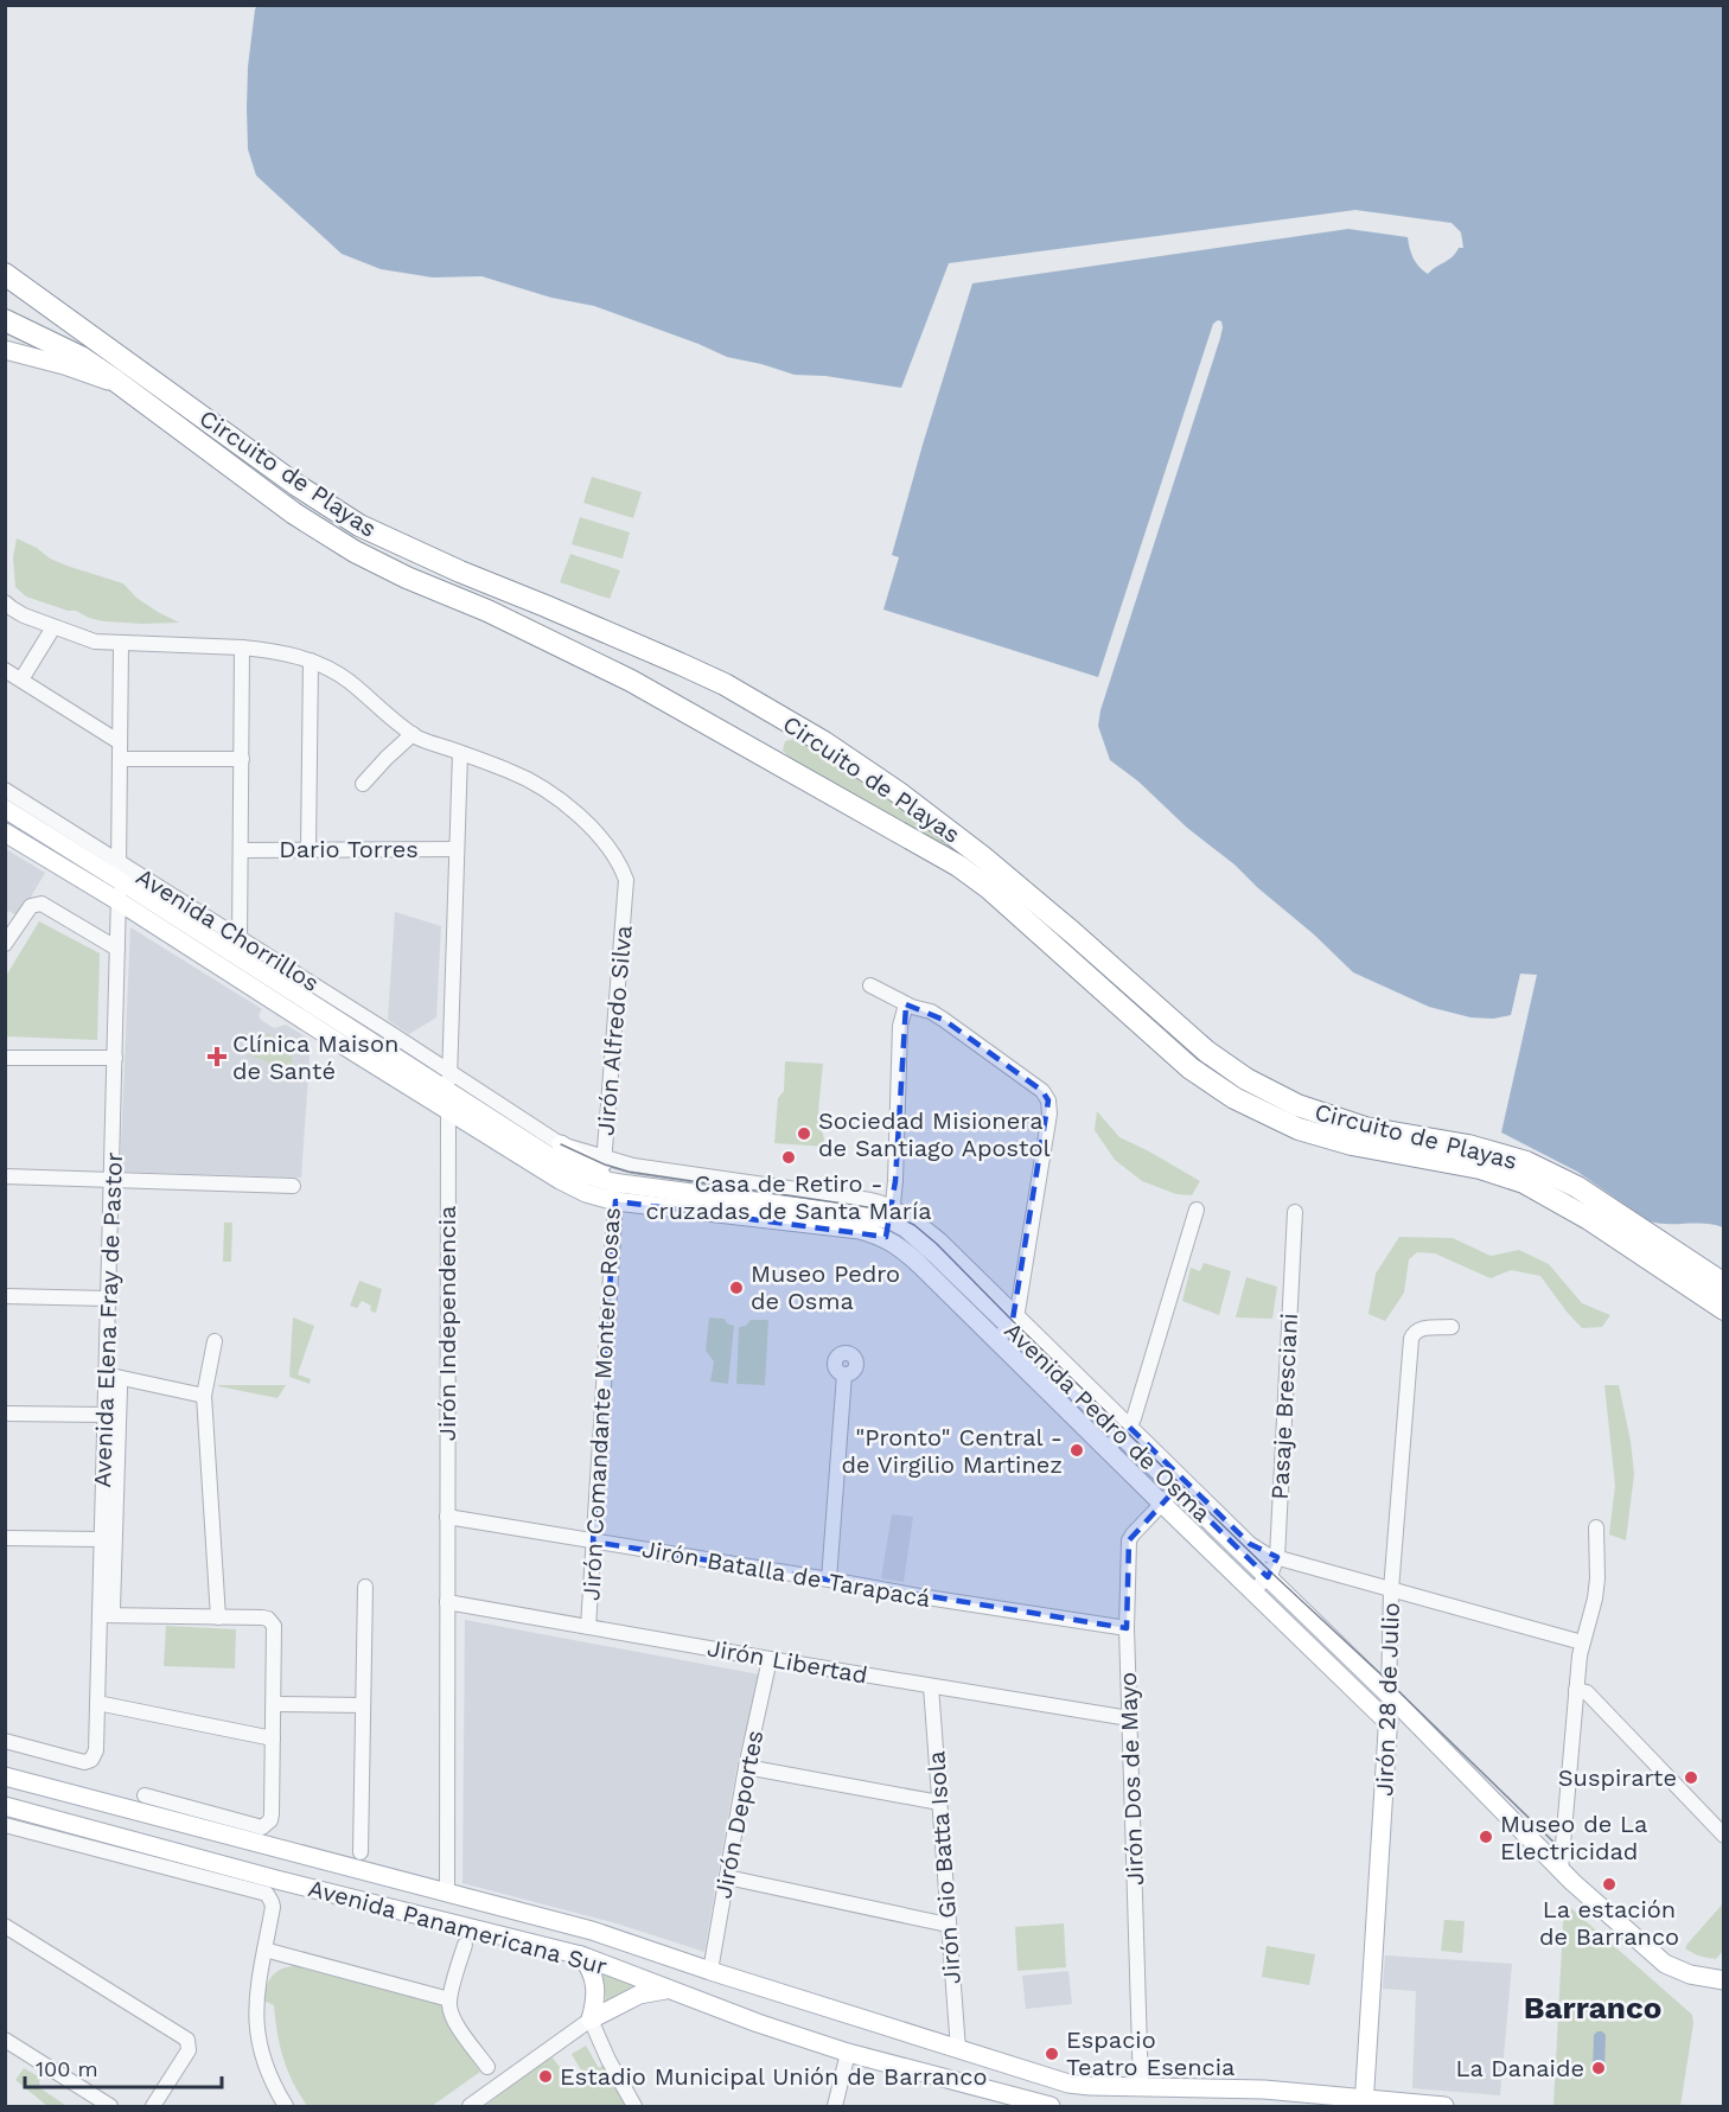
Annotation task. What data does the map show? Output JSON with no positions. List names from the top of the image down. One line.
{"streets":{"highway":["Circuito de Playas"],"main road":["Avenida Chorrillos","Avenida Pedro de Osma","Jirón 28 de Julio","Avenida Panamericana Sur"],"street":["Dario Torres","Jirón Alfredo Silva","Avenida Elena Fray de Pastor","Jirón Independencia","Jirón Comandante Montero Rosas","Pasaje Bresciani","Jirón Batalla de Tarapacá","Jirón Libertad","Jirón Dos de Mayo","Jirón Deportes","Jirón Gio Batta Isola"]},"crossings":[["Dario Torres","Jirón Independencia"],["Avenida Chorrillos","Avenida Elena Fray de Pastor"],["Avenida Chorrillos","Jirón Independencia"],["Avenida Chorrillos","Avenida Pedro de Osma"],["Jirón Alfredo Silva","Jirón Independencia"],["Jirón Alfredo Silva","Jirón Comandante Montero Rosas"],["Jirón Alfredo Silva","Avenida Pedro de Osma"],["Jirón Independencia","Avenida Pedro de Osma"],["Jirón Independencia","Jirón Batalla de Tarapacá"],["Jirón Independencia","Jirón Libertad"],["Jirón Independencia","Avenida Panamericana Sur"],["Jirón Comandante Montero Rosas","Avenida Pedro de Osma"],["Jirón Comandante Montero Rosas","Jirón Batalla de Tarapacá"],["Jirón Comandante Montero Rosas","Jirón Libertad"],["Pasaje Bresciani","Avenida Pedro de Osma"],["Avenida Pedro de Osma","Jirón 28 de Julio"],["Avenida Pedro de Osma","Jirón Dos de Mayo"],["Jirón Batalla de Tarapacá","Jirón Dos de Mayo"],["Jirón Libertad","Jirón Dos de Mayo"],["Jirón Libertad","Jirón Deportes"],["Jirón Libertad","Jirón Gio Batta Isola"],["Jirón 28 de Julio","Avenida Panamericana Sur"],["Jirón Dos de Mayo","Avenida Panamericana Sur"],["Jirón Deportes","Avenida Panamericana Sur"],["Jirón Gio Batta Isola","Avenida Panamericana Sur"]],"districts":["Barranco"],"places":{"health":["Clínica Maison de Santé"],"other":["Sociedad Misionera de Santiago Apostol","Casa de Retiro - cruzadas de Santa María","Museo Pedro de Osma","\"Pronto\" Central - de Virgilio Martinez","Suspirarte","Museo de La Electricidad","La estación de Barranco","Espacio Teatro Esencia","La Danaide","Estadio Municipal Unión de Barranco"]},"scale_bar":"100 m"}
